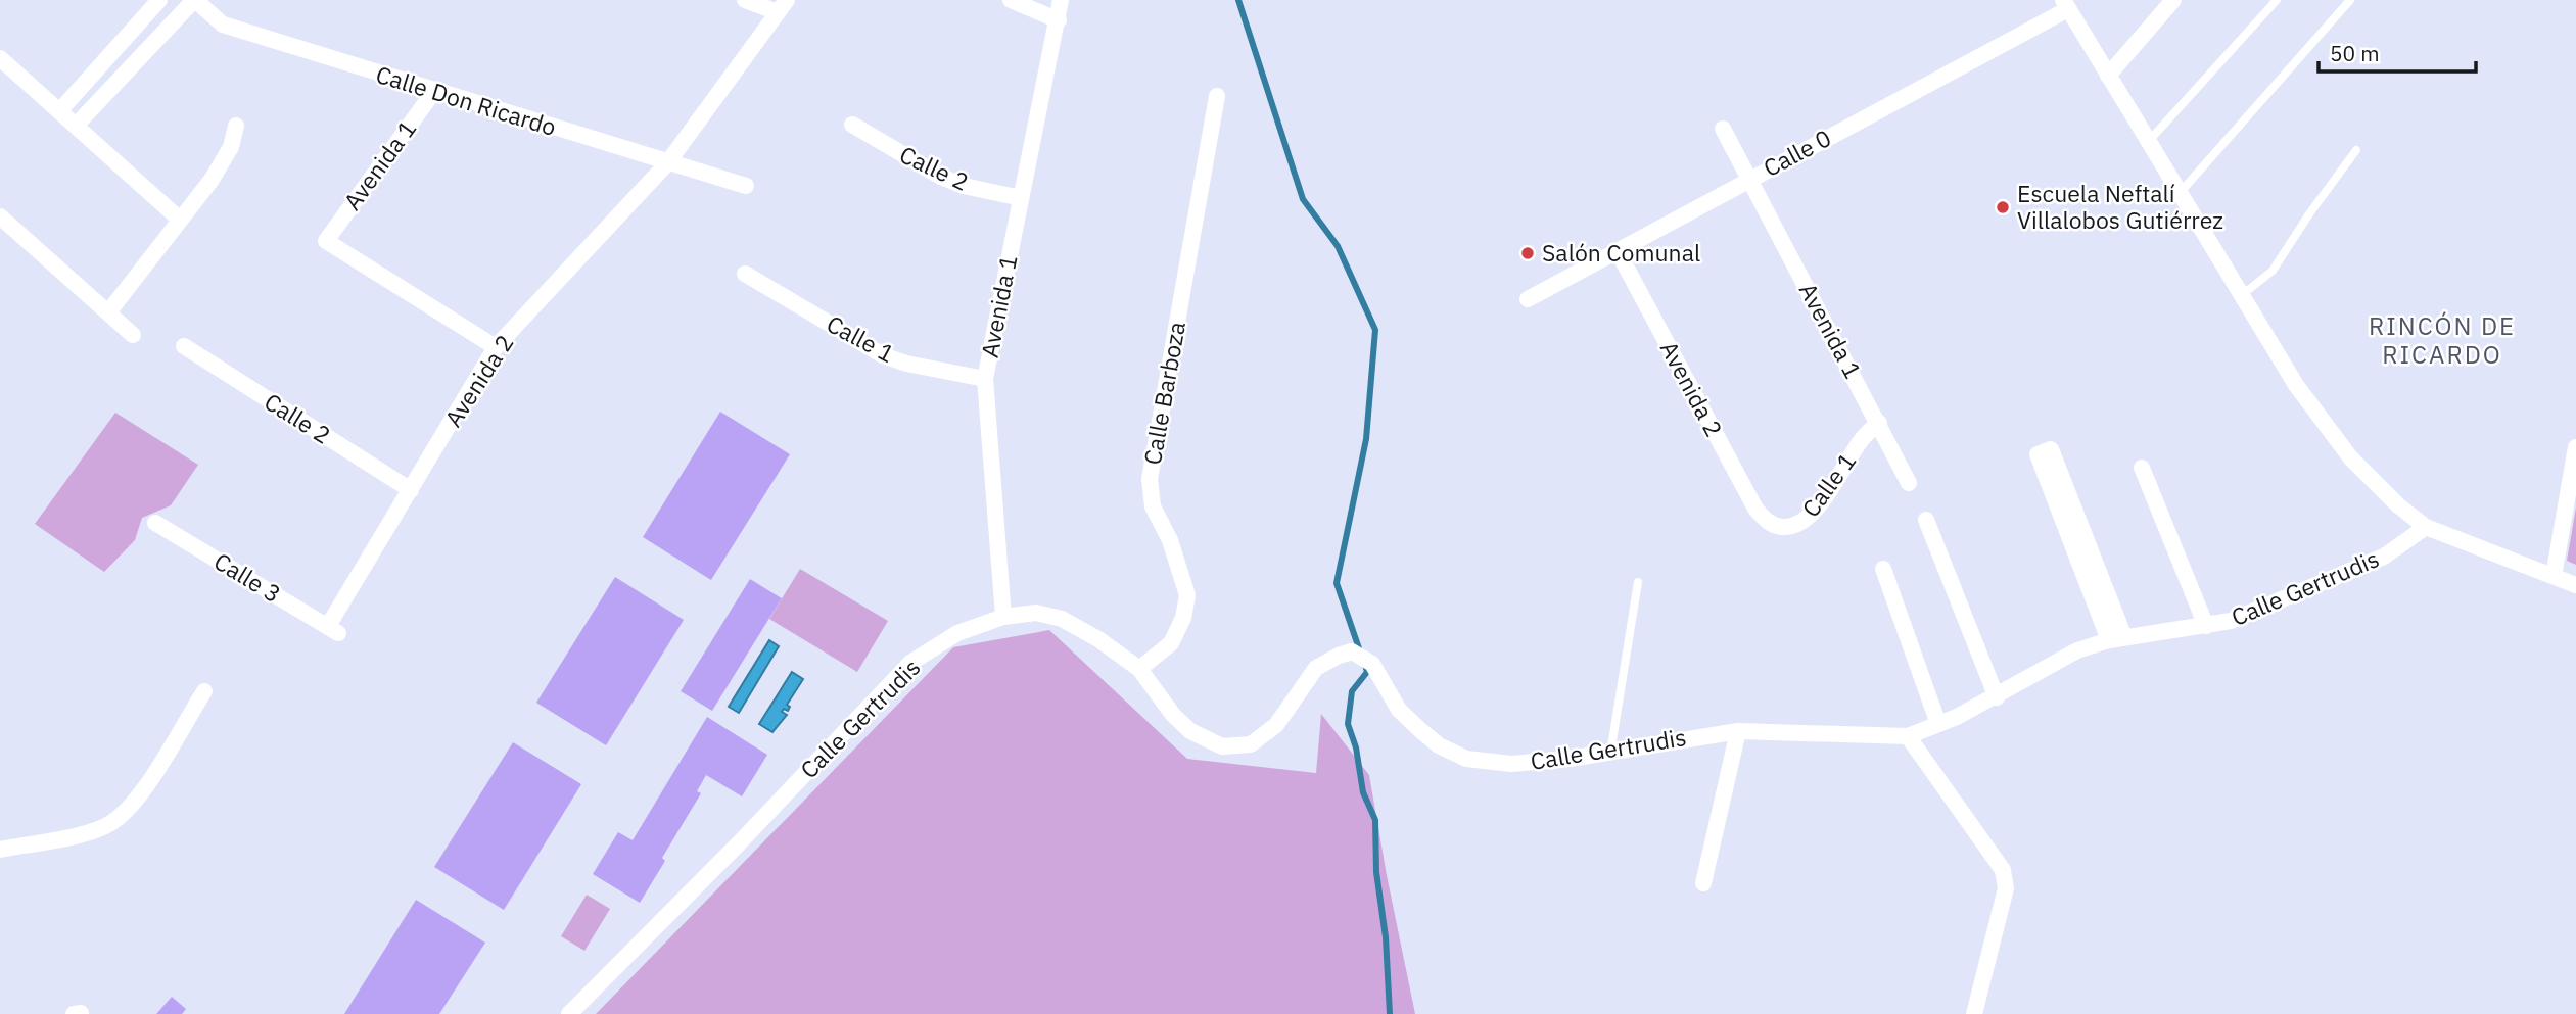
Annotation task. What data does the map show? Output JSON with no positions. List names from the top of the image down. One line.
{"streets":{"street":["Calle Don Ricardo","Calle 0","Avenida 1","Calle 2","Calle 1","Avenida 2","Calle Barboza","Calle 3","Calle Gertrudis"]},"crossings":[["Calle Don Ricardo","Avenida 1"],["Calle Don Ricardo","Avenida 2"],["Calle 0","Avenida 1"],["Calle 0","Avenida 2"],["Avenida 1","Calle 2"],["Avenida 1","Calle 1"],["Avenida 1","Avenida 2"],["Avenida 1","Calle Gertrudis"],["Calle 2","Avenida 2"],["Calle 1","Avenida 2"],["Avenida 2","Calle 3"],["Calle Barboza","Calle Gertrudis"]],"districts":["RINCÓN DE RICARDO"],"places":["Escuela Neftalí Villalobos Gutiérrez","Salón Comunal"],"scale_bar":"50 m"}
